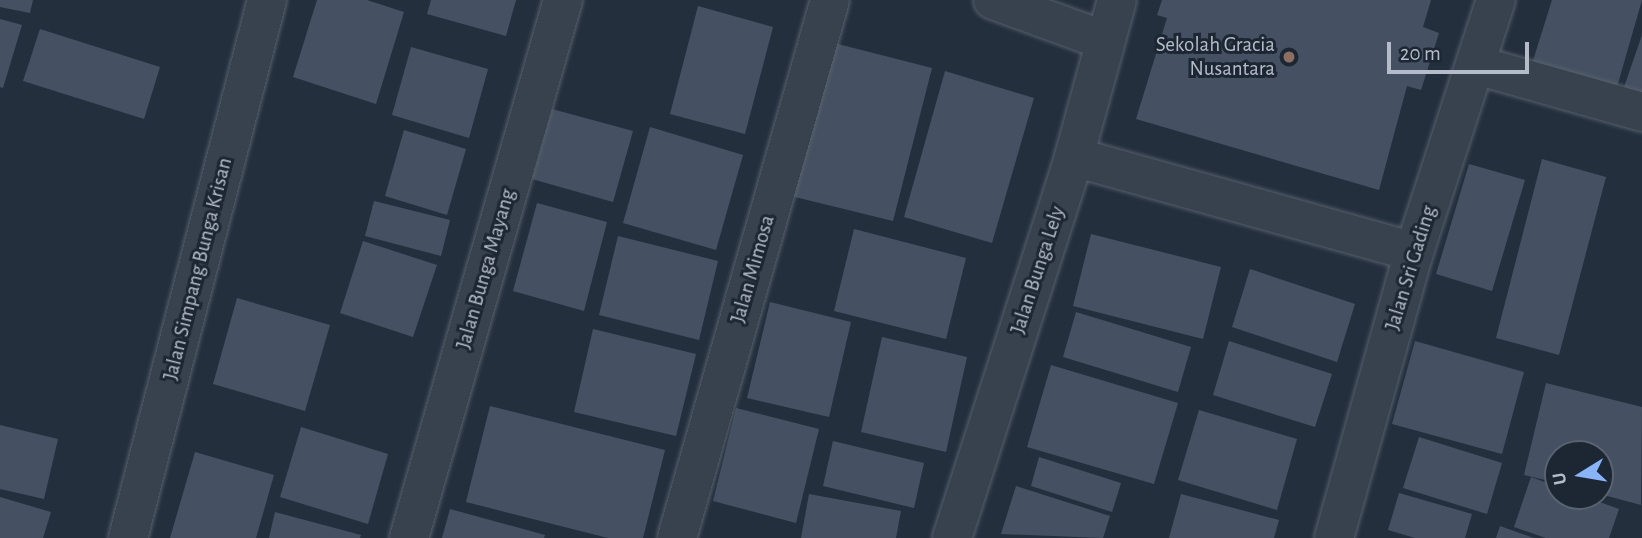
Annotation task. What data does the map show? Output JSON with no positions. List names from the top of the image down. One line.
{"streets":{"street":["Jalan Sri Gading","Jalan Simpang Bunga Krisan","Jalan Bunga Mayang","Jalan Mimosa","Jalan Bunga Lely"]},"places":["Sekolah Gracia Nusantara"],"scale_bar":"20 m","north":"left"}
